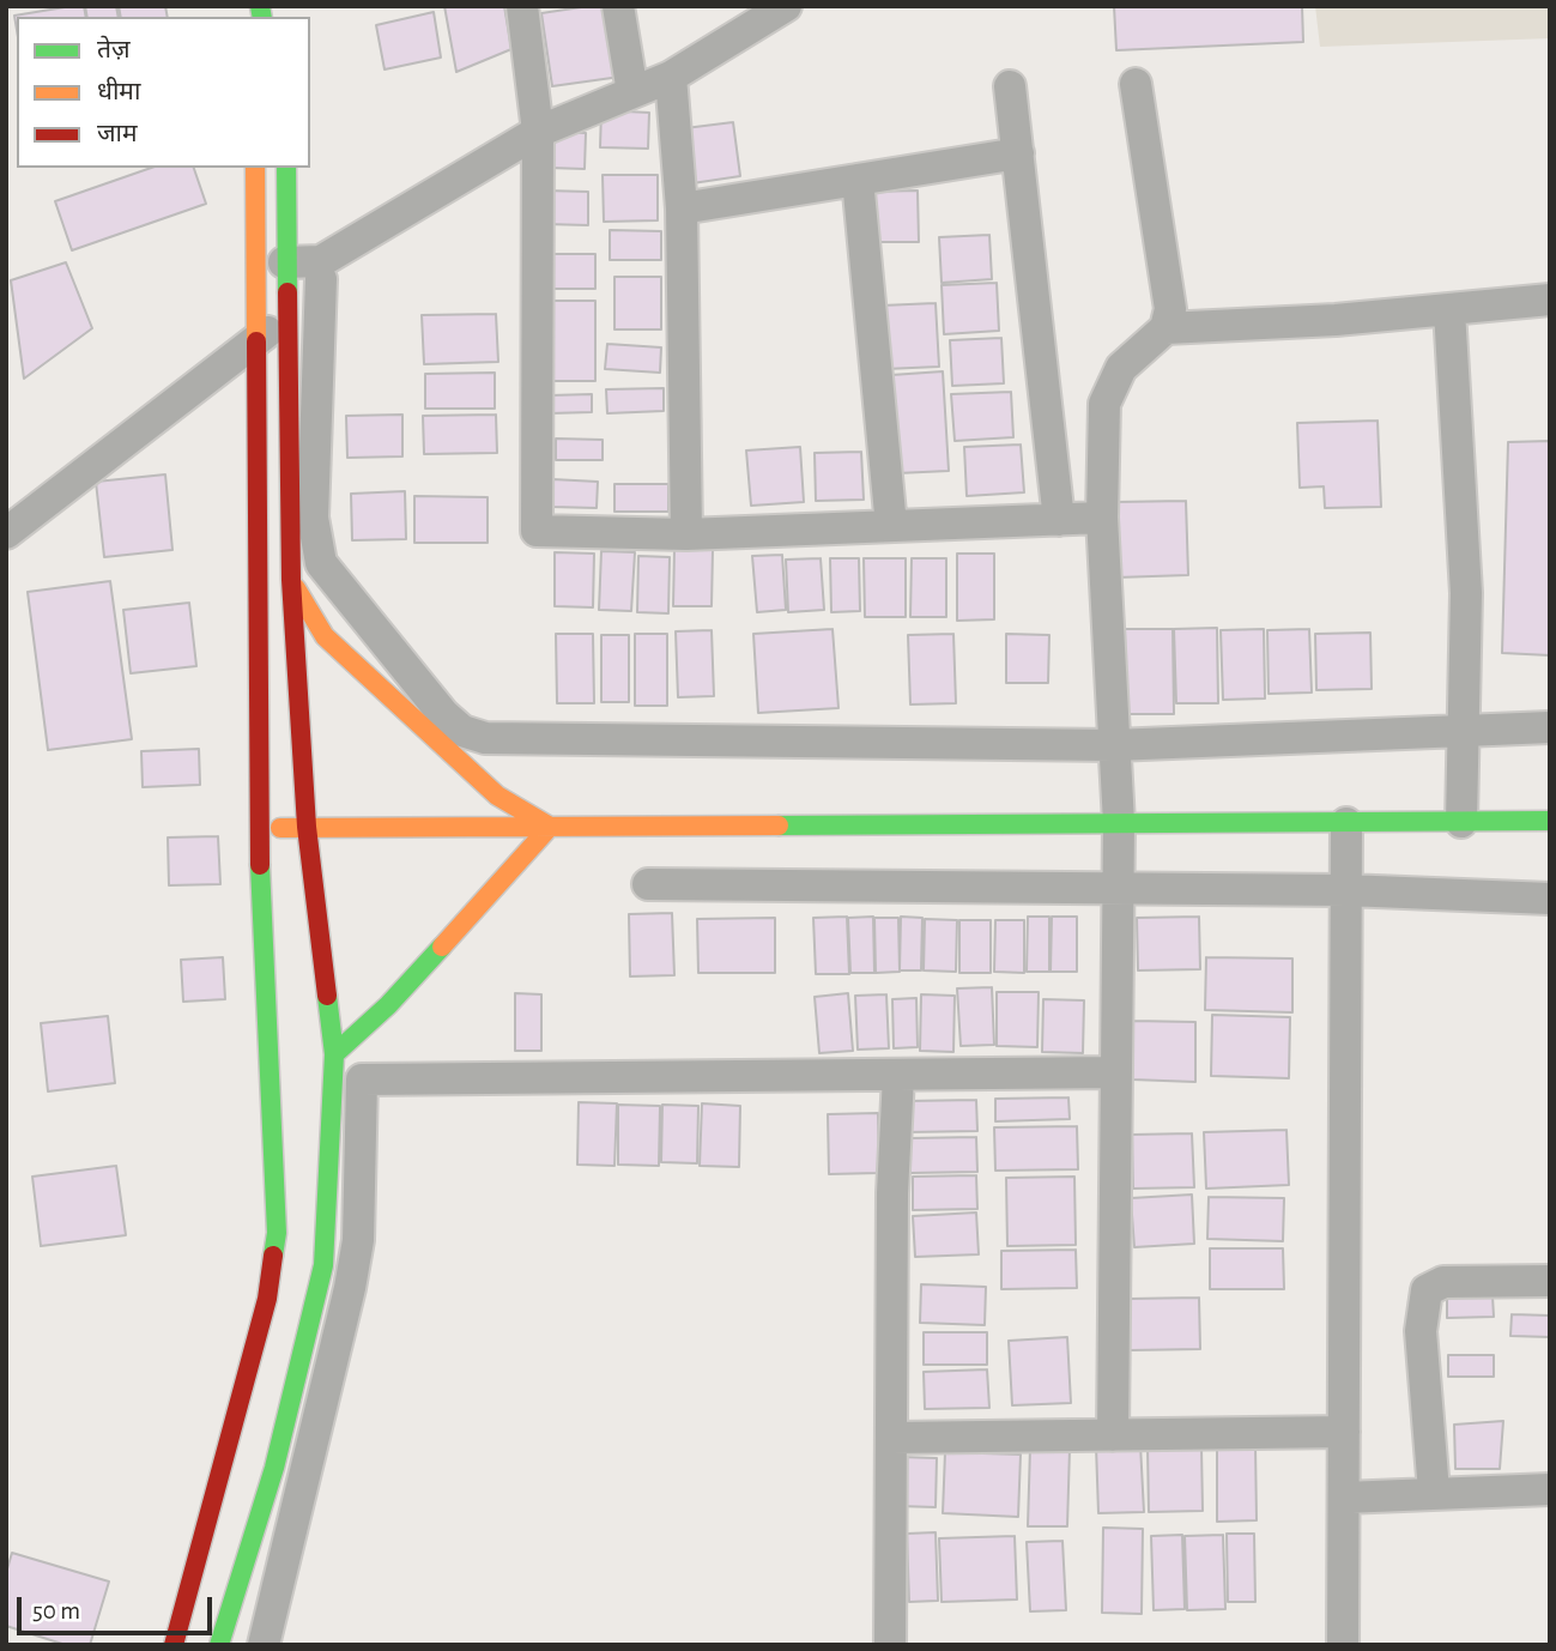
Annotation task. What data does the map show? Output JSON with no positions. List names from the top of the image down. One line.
{"legend":["तेज़","धीमा","जाम"],"scale_bar":"50 m"}
